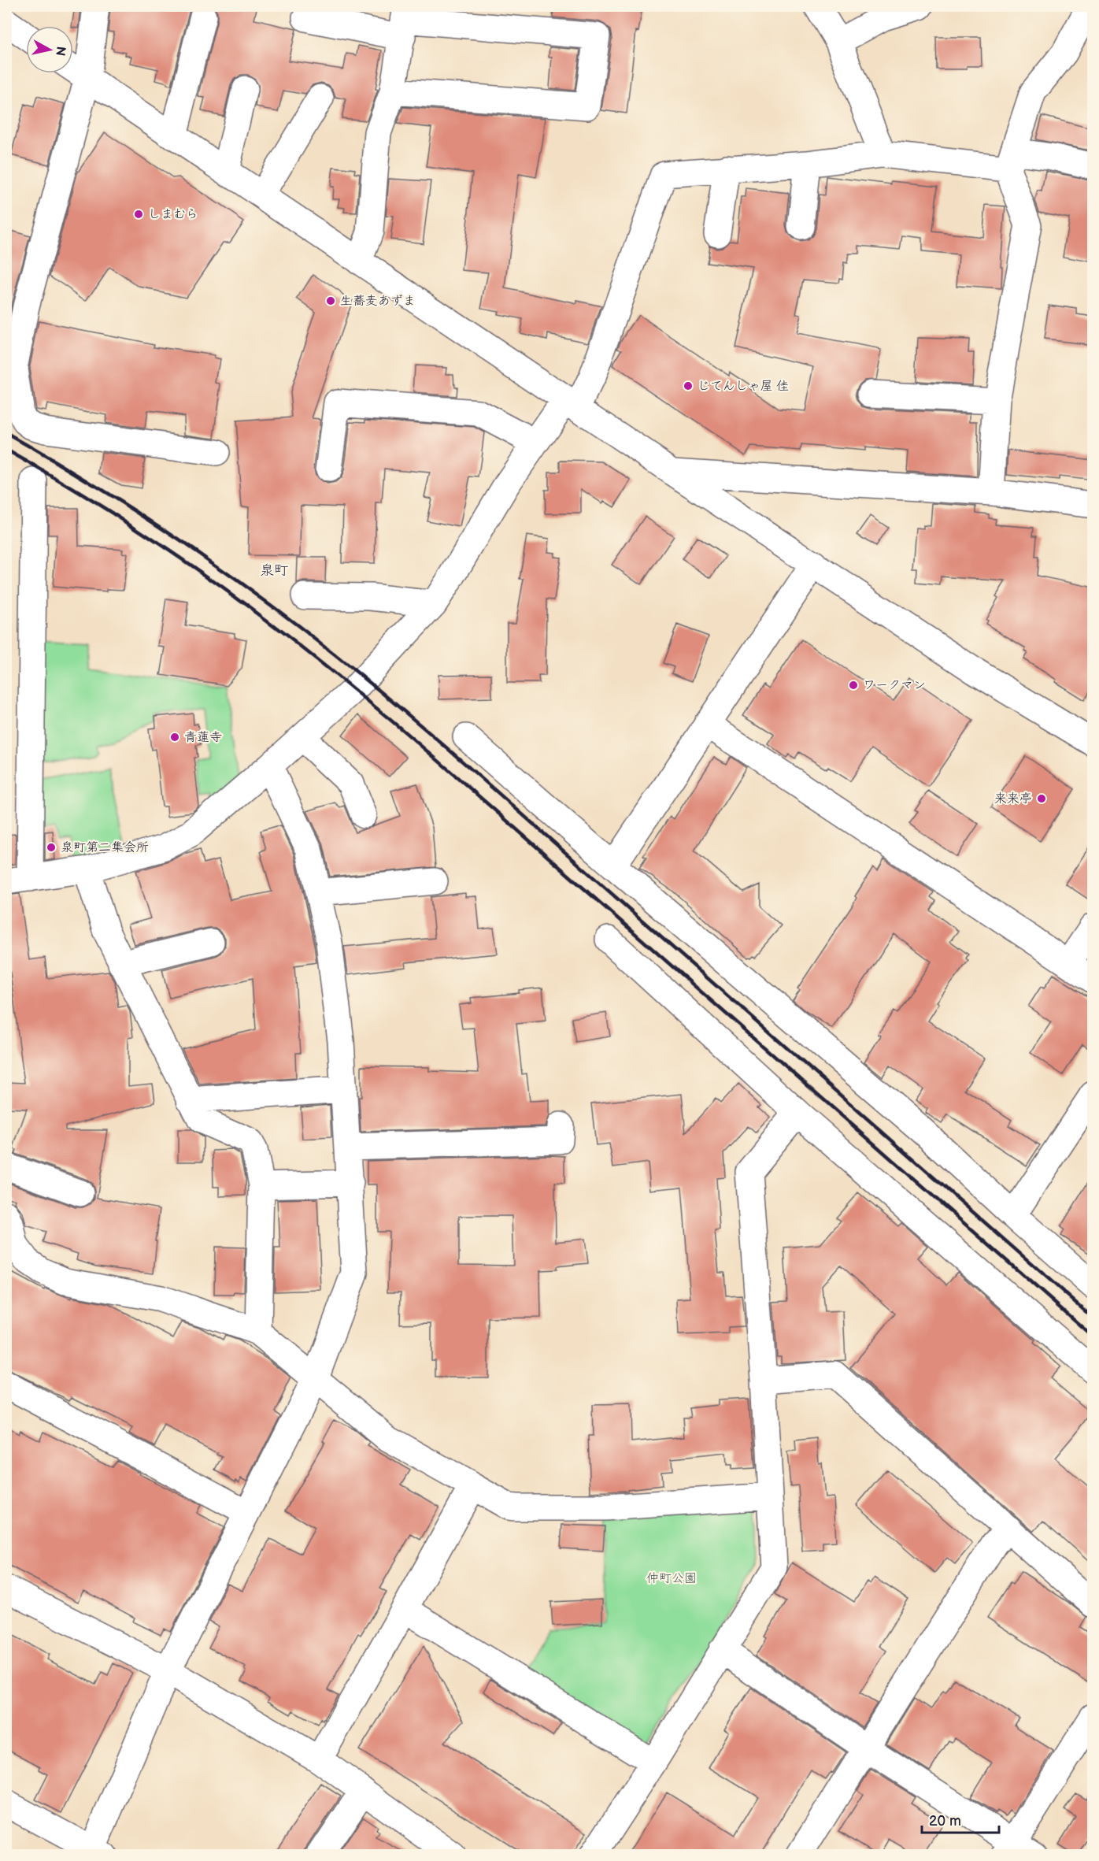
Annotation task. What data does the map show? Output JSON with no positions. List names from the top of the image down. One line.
{"districts":["泉町"],"parks":["仲町公園"],"places":["しまむら","生蕎麦あずま","じてんしゃ屋 佳","ワークマン","青蓮寺","来来亭","泉町第二集会所"],"scale_bar":"20 m","north":"right"}
